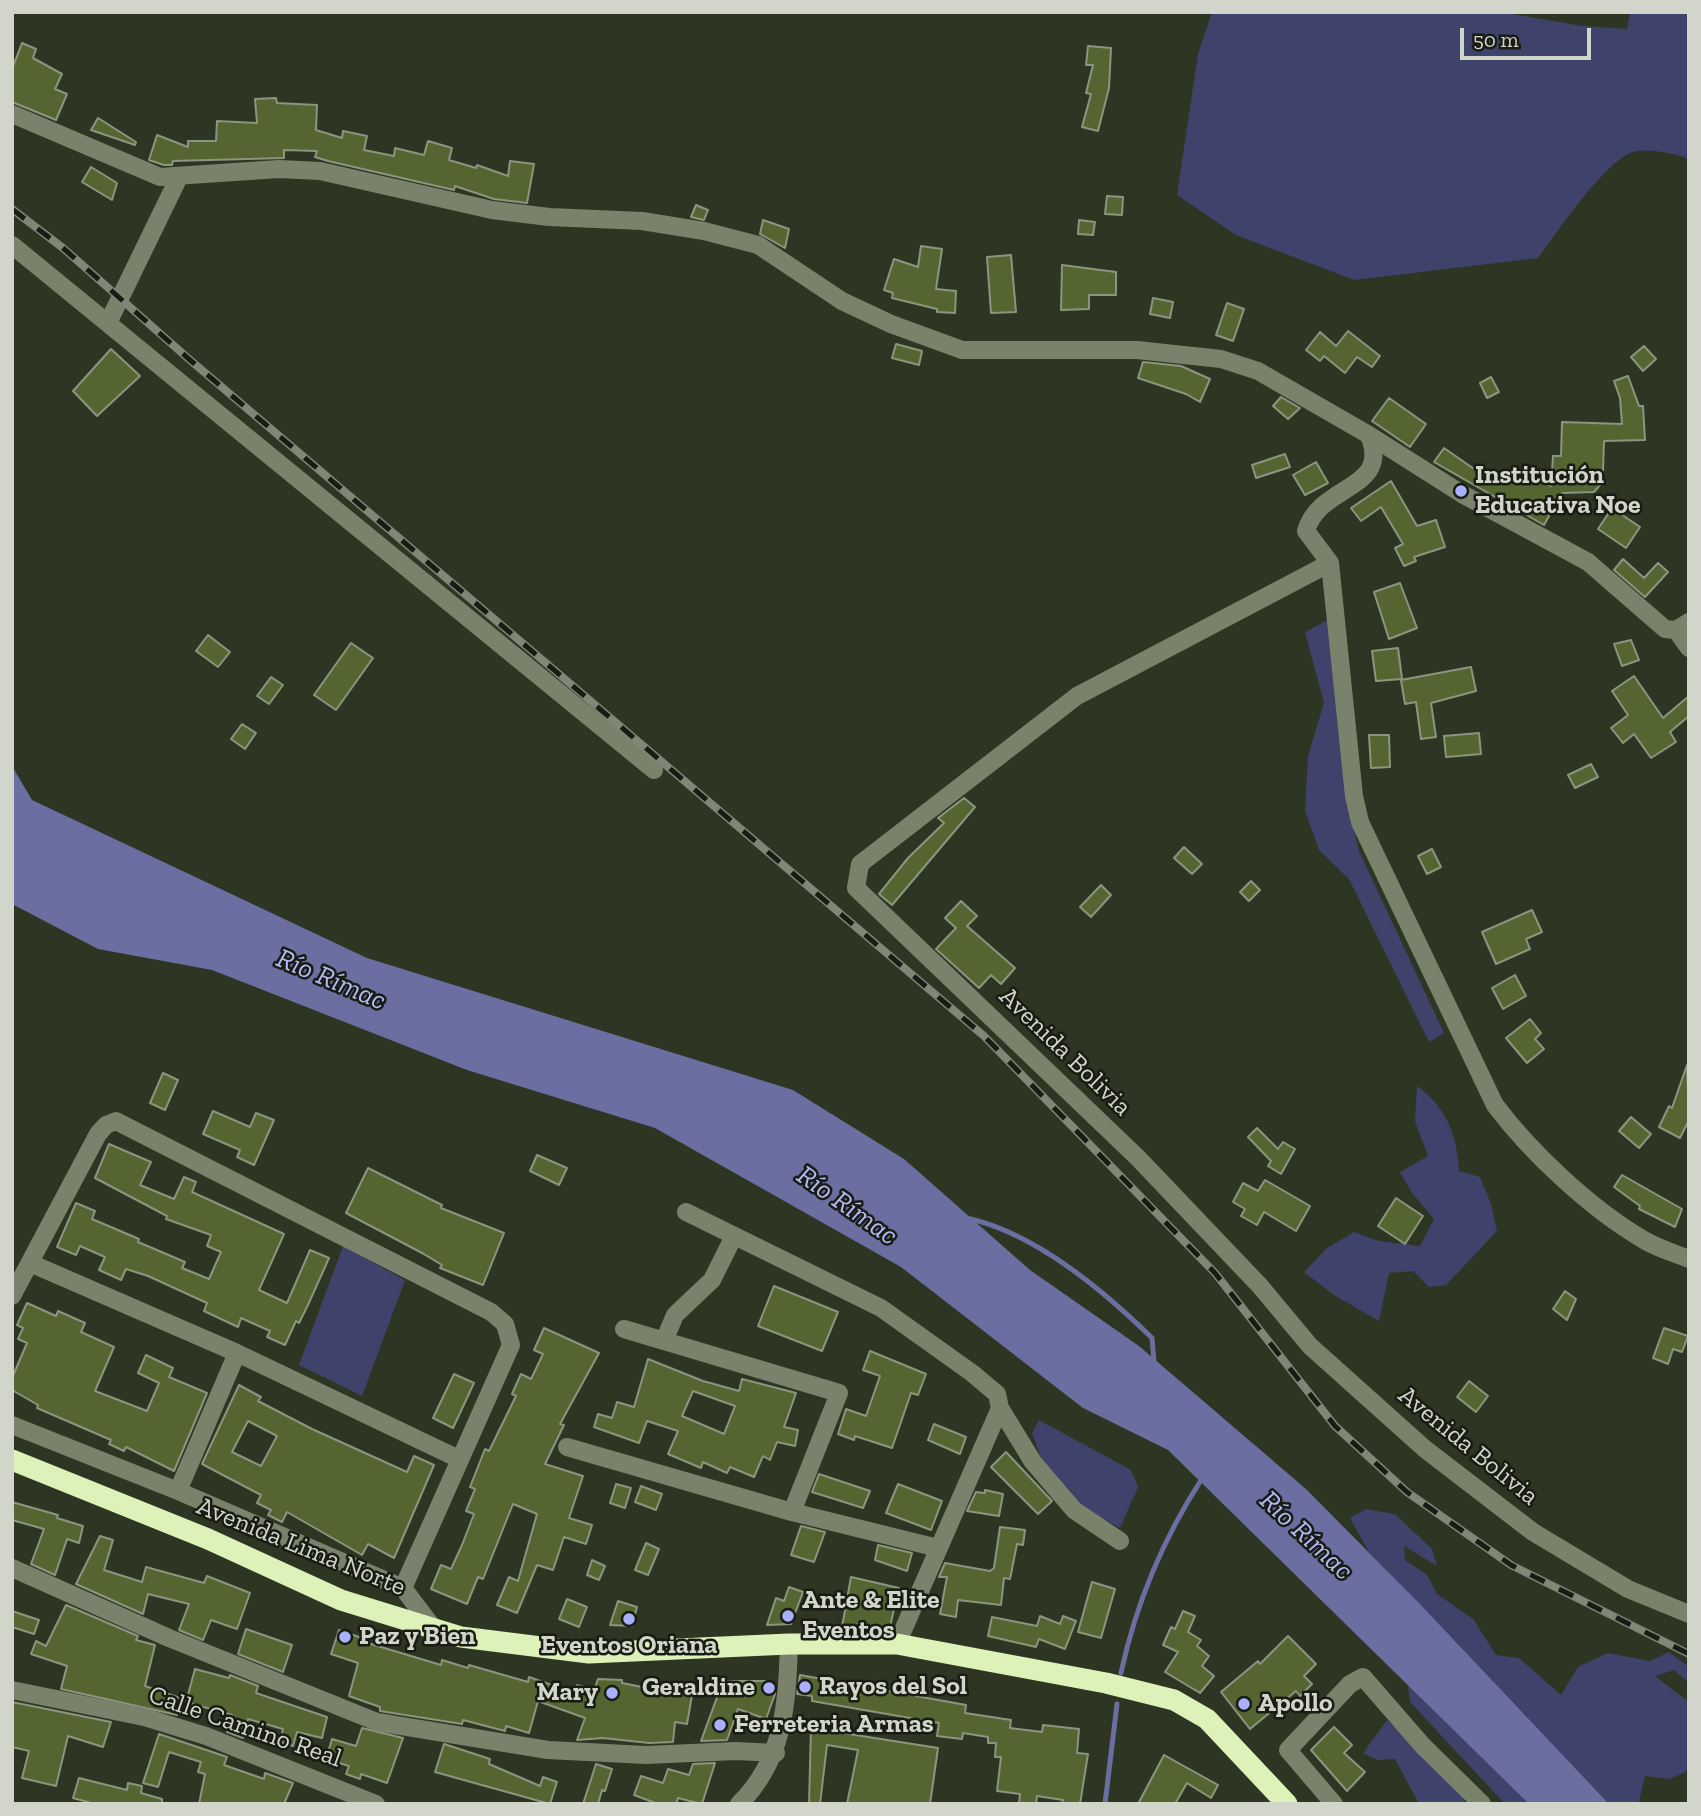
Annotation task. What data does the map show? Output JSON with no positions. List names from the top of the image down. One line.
{"streets":{"highway":["Avenida Lima Norte"],"street":["Avenida Bolivia","Calle Camino Real"]},"water":["Río Rímac"],"places":["Institución Educativa Noe","Ante & Elite Eventos","Eventos Oriana","Paz y Bien","Rayos del Sol","Geraldine","Mary","Apollo","Ferreteria Armas"],"scale_bar":"50 m"}
